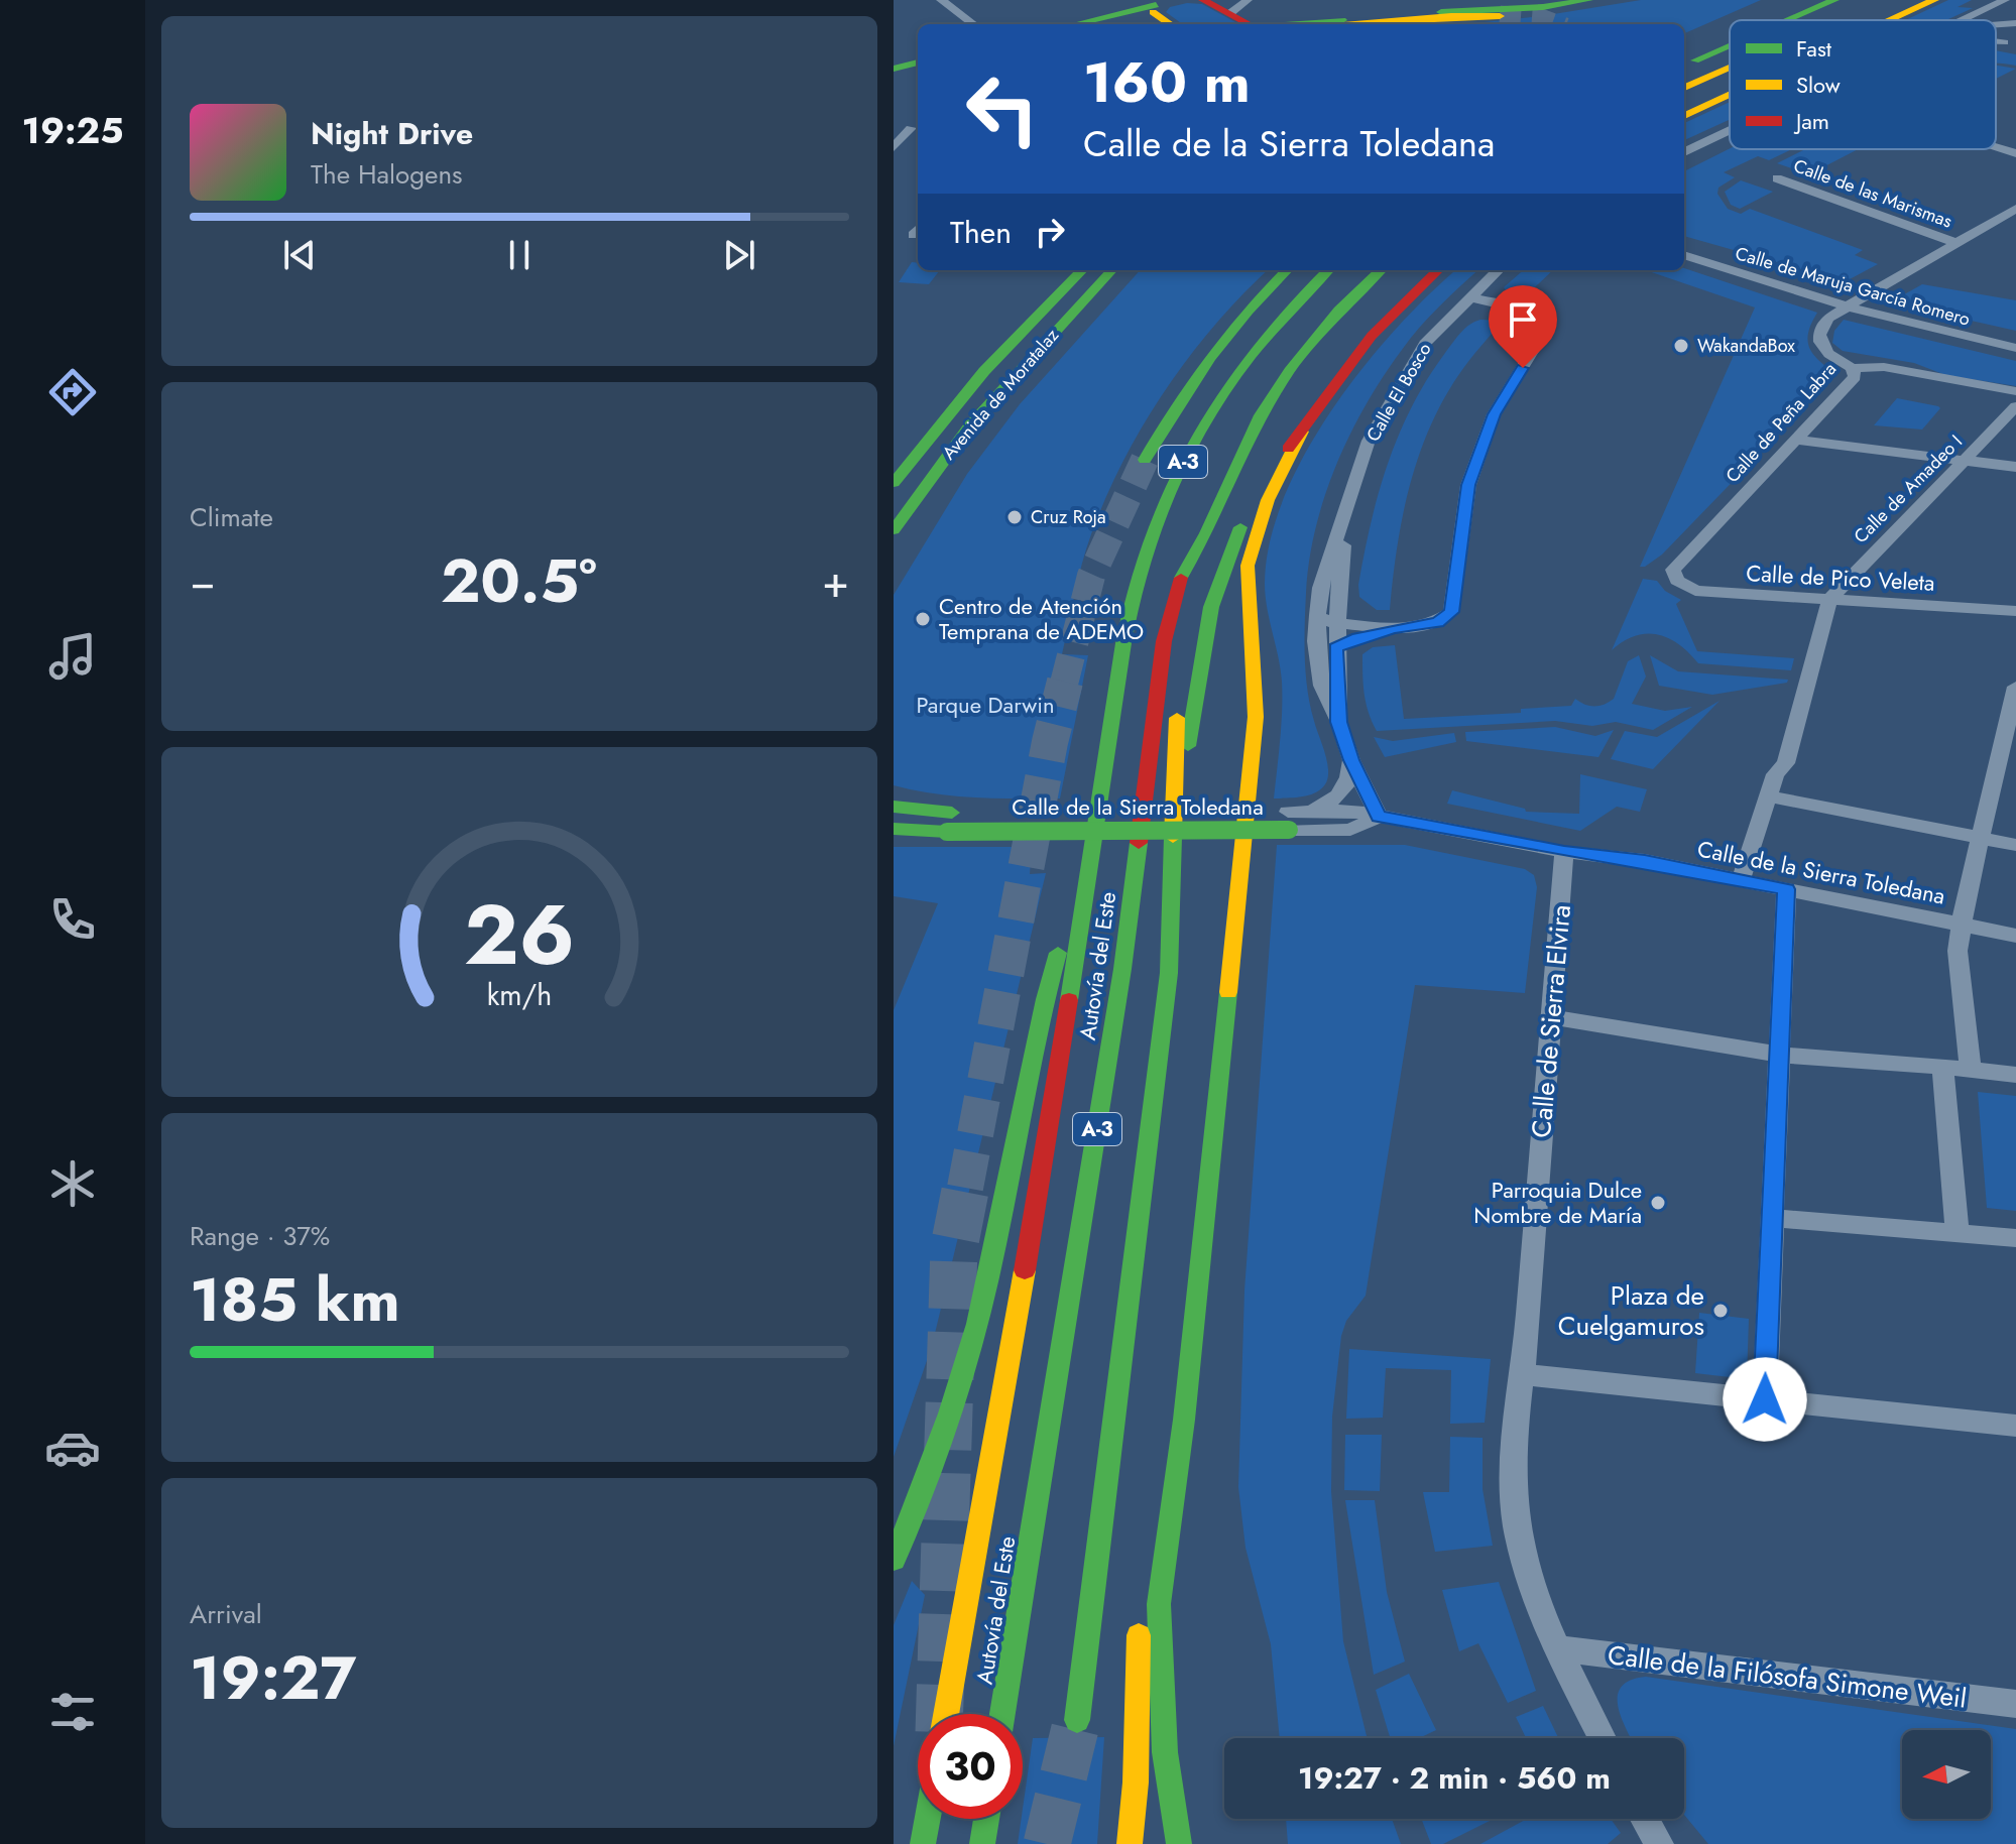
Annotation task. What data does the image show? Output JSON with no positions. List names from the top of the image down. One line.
{"streets":{"main road":["Avenida de Moratalaz","A-3","Calle de la Sierra Toledana","Autovía del Este"],"street":["Calle de las Marismas","Calle de Maruja García Romero","Calle El Bosco","Calle de Peña Labra","Calle de Amadeo I","Calle de Pico Veleta","Calle de Sierra Elvira","Calle de la Filósofa Simone Weil"]},"crossings":[["Calle de las Marismas","Calle de Maruja García Romero"],["Calle de las Marismas","Calle de Peña Labra"],["Calle de Maruja García Romero","Calle de Peña Labra"],["Calle El Bosco","Calle de la Sierra Toledana"],["Calle de Peña Labra","Calle de Pico Veleta"],["Calle de Amadeo I","Calle de Pico Veleta"],["Calle de la Sierra Toledana","Calle de Sierra Elvira"],["Calle de Sierra Elvira","Calle de la Filósofa Simone Weil"]],"parks":["Parque Darwin"],"places":["WakandaBox","Cruz Roja","Centro de Atención Temprana de ADEMO","Parroquia Dulce Nombre de María","Plaza de Cuelgamuros"],"legend":["Fast","Slow","Jam"],"north":"left","page":{"tabs":"19:25","turn":["160 m","Calle de la Sierra Toledana"],"song":["Night Drive","The Halogens"],"then":"Then","tile":["Climate",["Range · 37%","185 km"],["Arrival","19:27"]],"heat":["−","20.5°","+"],"limit":"30","trip":"19:27 · 2 min · 560 m","gauge":["26","km/h"]}}
